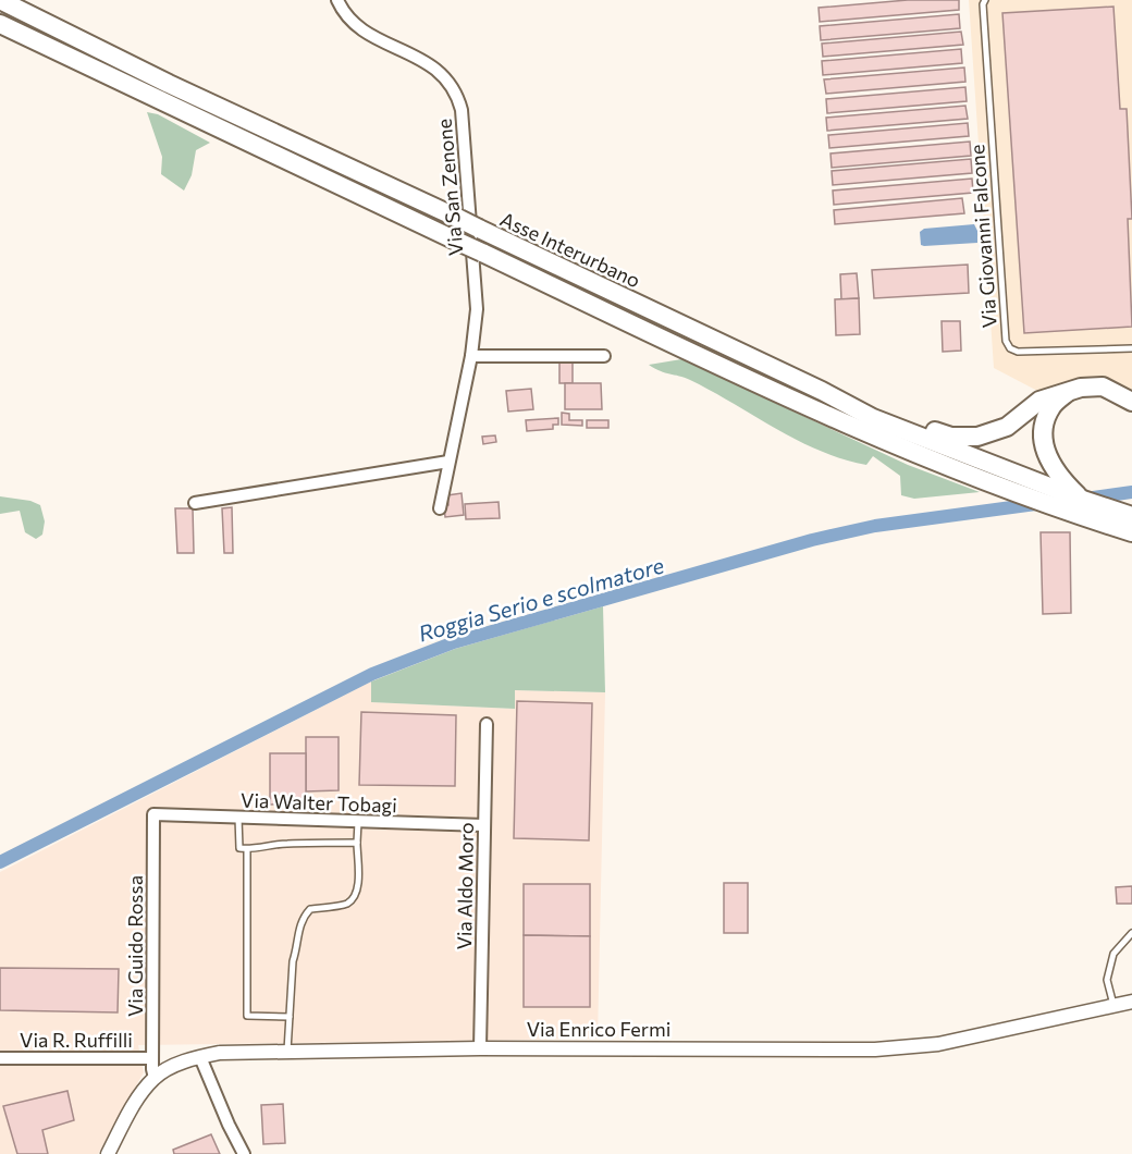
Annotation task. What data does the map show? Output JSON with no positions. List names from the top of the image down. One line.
{"streets":{"highway":["Asse Interurbano"],"street":["Via San Zenone","Via Walter Tobagi","Via Aldo Moro","Via Guido Rossa","Via Enrico Fermi","Via R. Ruffilli"],"lane":["Via Giovanni Falcone"]},"crossings":[["Via Walter Tobagi","Via Aldo Moro"],["Via Walter Tobagi","Via Guido Rossa"],["Via Aldo Moro","Via Enrico Fermi"],["Via Guido Rossa","Via Enrico Fermi"],["Via Guido Rossa","Via R. Ruffilli"]],"water":["Roggia Serio e scolmatore"]}
